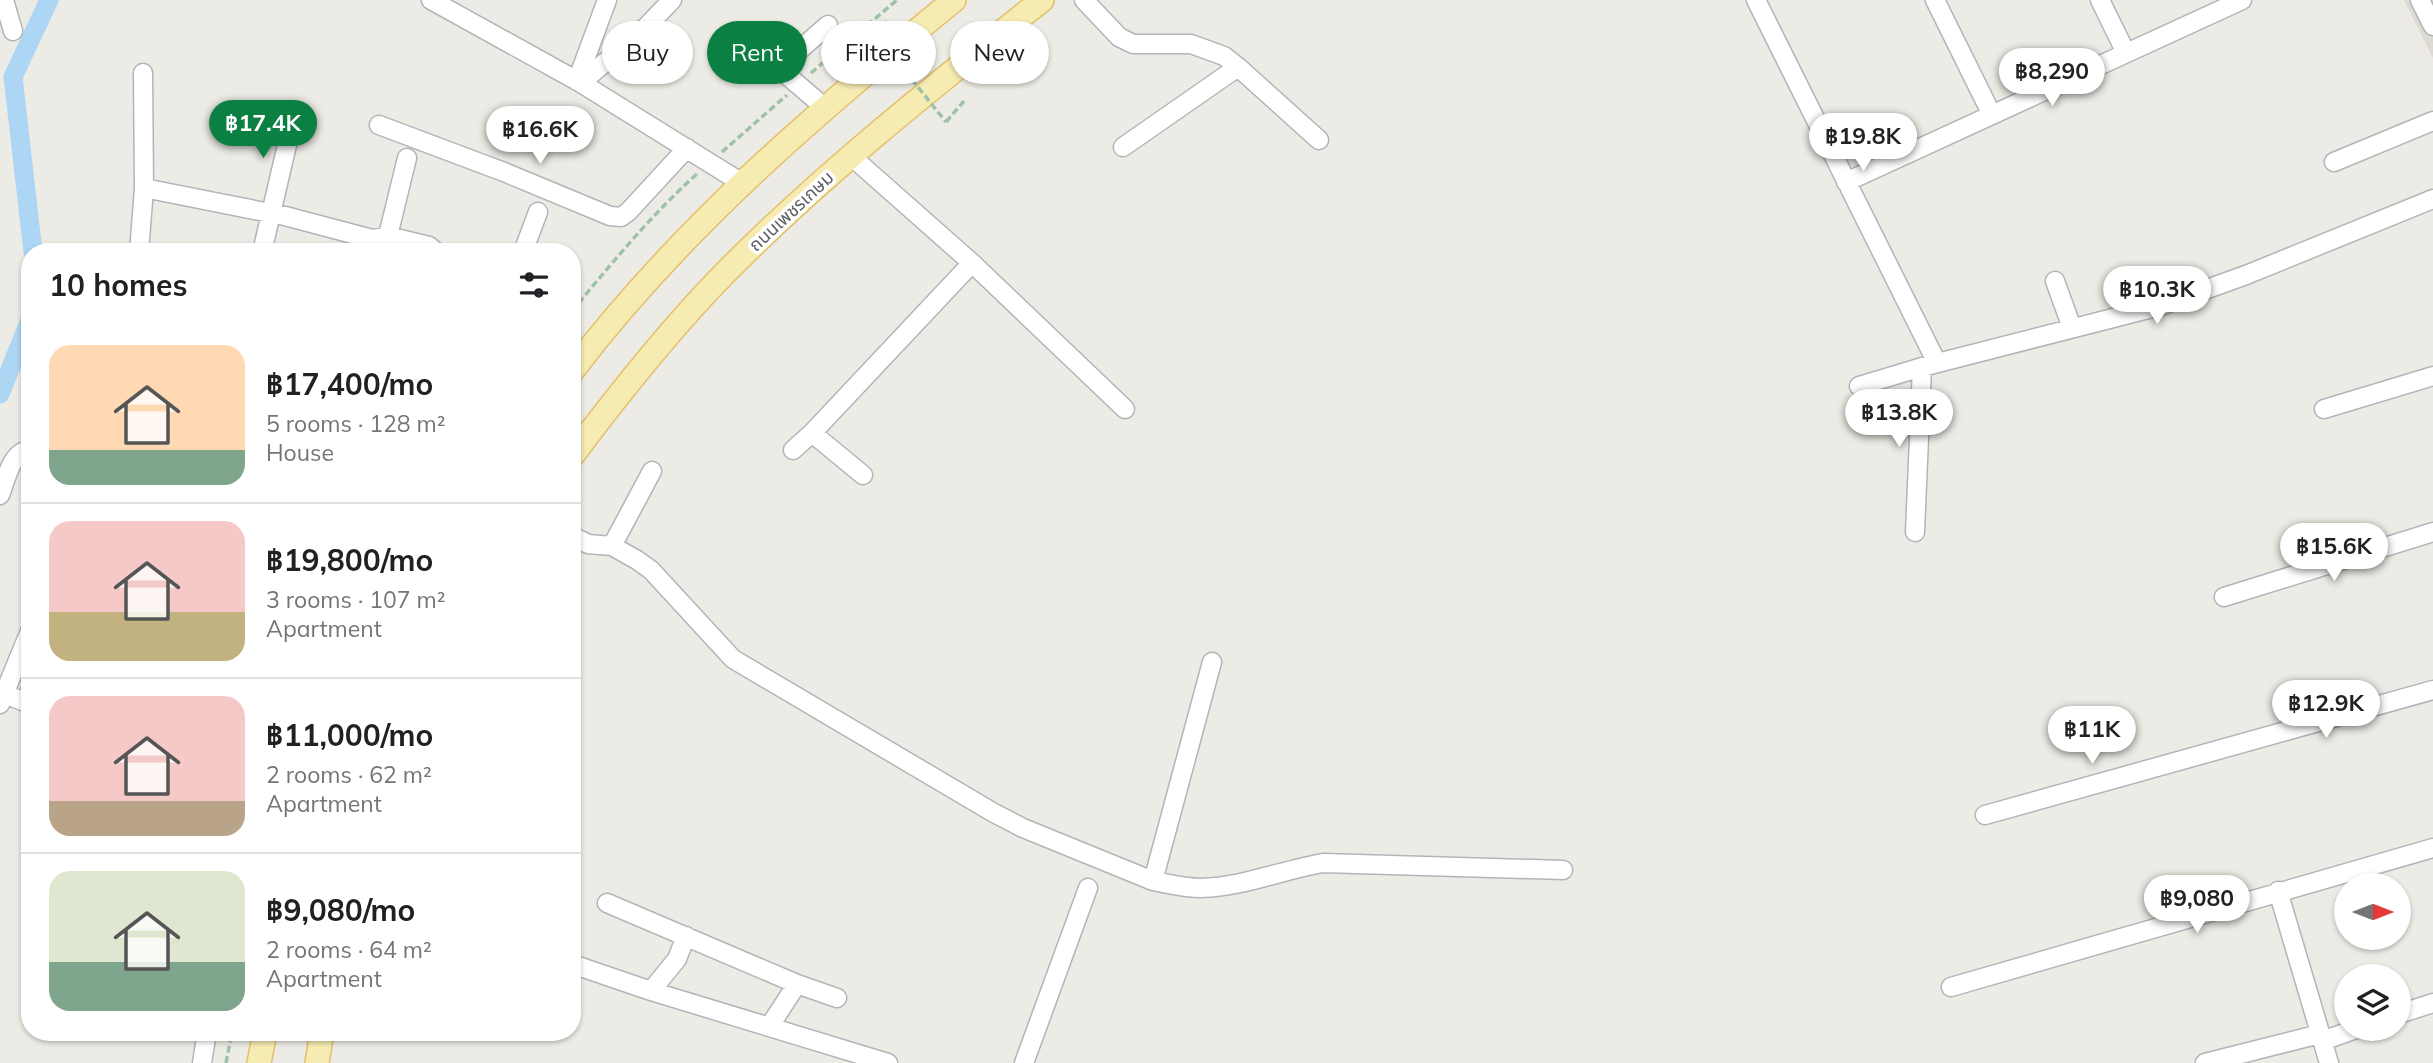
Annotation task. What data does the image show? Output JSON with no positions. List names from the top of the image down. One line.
{"streets":{"main road":["ถนนเพชรเกษม"]},"north":"right","page":{"chip":["Buy","Rent","Filters","New"],"price":["฿8,290","฿17.4K","฿16.6K","฿19.8K","฿10.3K","฿13.8K","฿15.6K","฿12.9K","฿11K","฿9,080"],"heading":"10 homes","list":[{"name":"฿17,400/mo","note":"5 rooms · 128 m² · House"},{"name":"฿19,800/mo","note":"3 rooms · 107 m² · Apartment"},{"name":"฿11,000/mo","note":"2 rooms · 62 m² · Apartment"},{"name":"฿9,080/mo","note":"2 rooms · 64 m² · Apartment"}]}}
